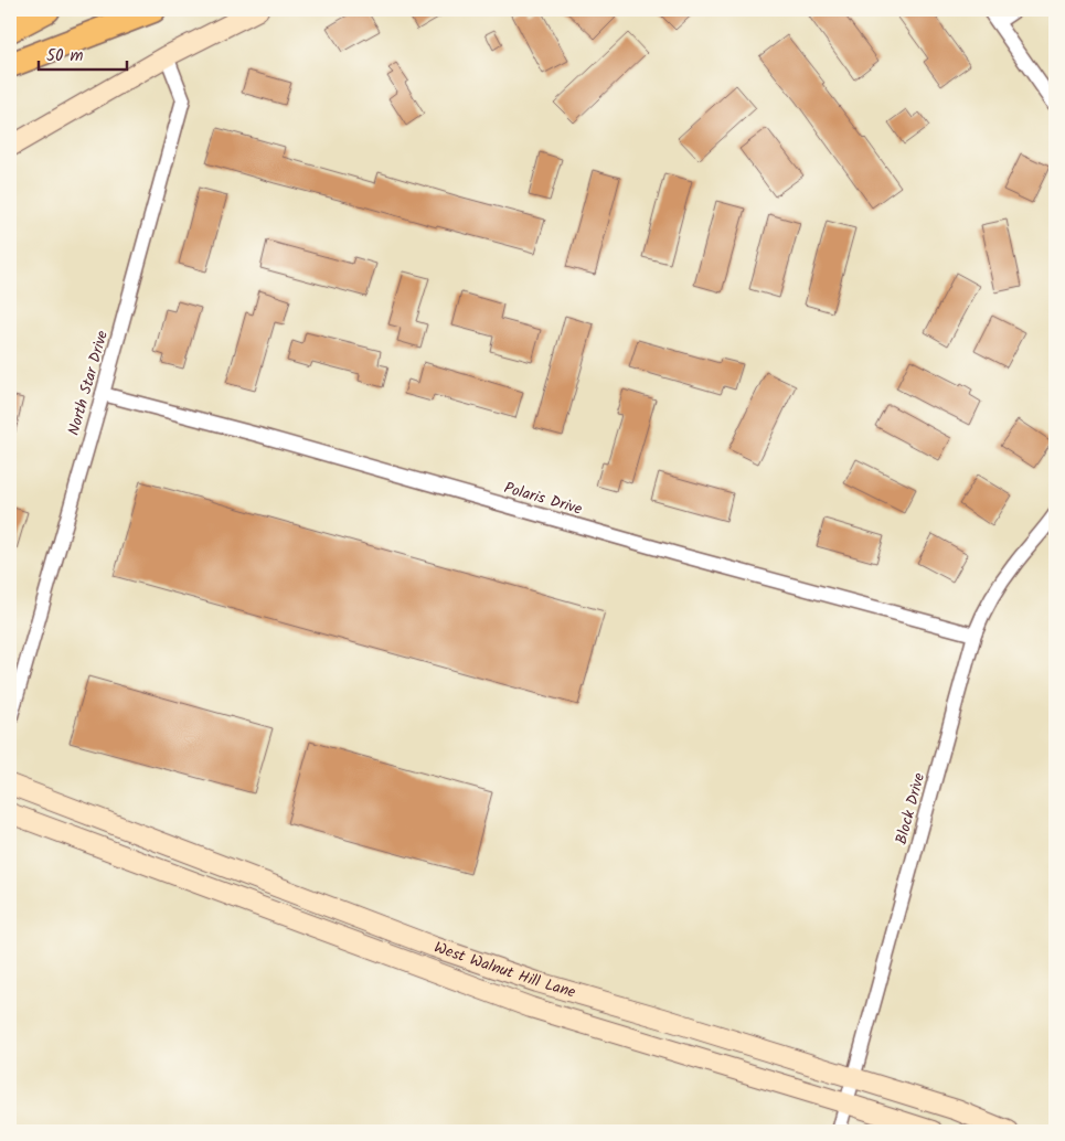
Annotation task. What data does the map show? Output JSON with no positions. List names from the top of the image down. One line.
{"streets":{"main road":["West Walnut Hill Lane"],"street":["North Star Drive","Polaris Drive","Block Drive"]},"crossings":[["North Star Drive","Polaris Drive"],["Polaris Drive","Block Drive"],["Block Drive","West Walnut Hill Lane"]],"scale_bar":"50 m"}
